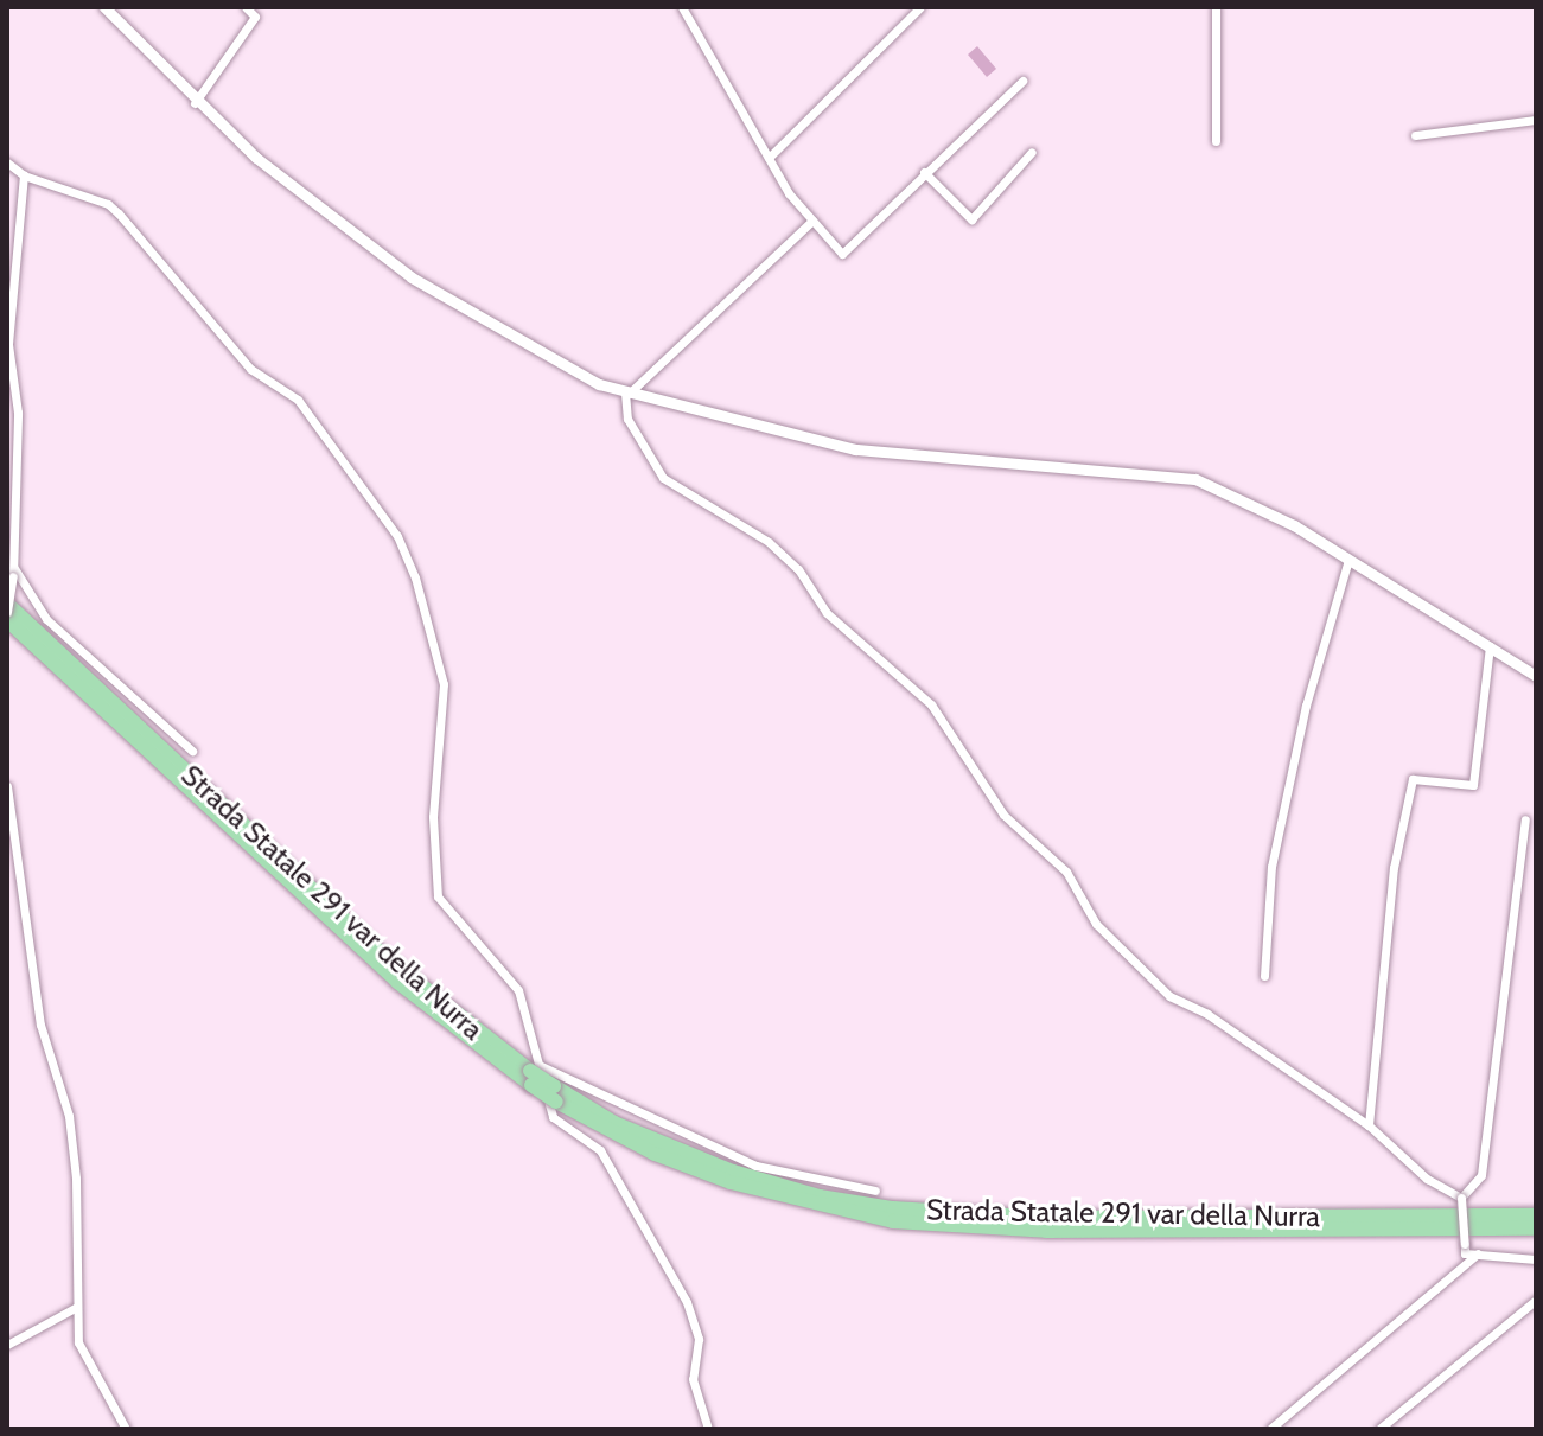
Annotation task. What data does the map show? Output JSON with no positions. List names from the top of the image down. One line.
{"streets":{"highway":["Strada Statale 291 var della Nurra"]}}
